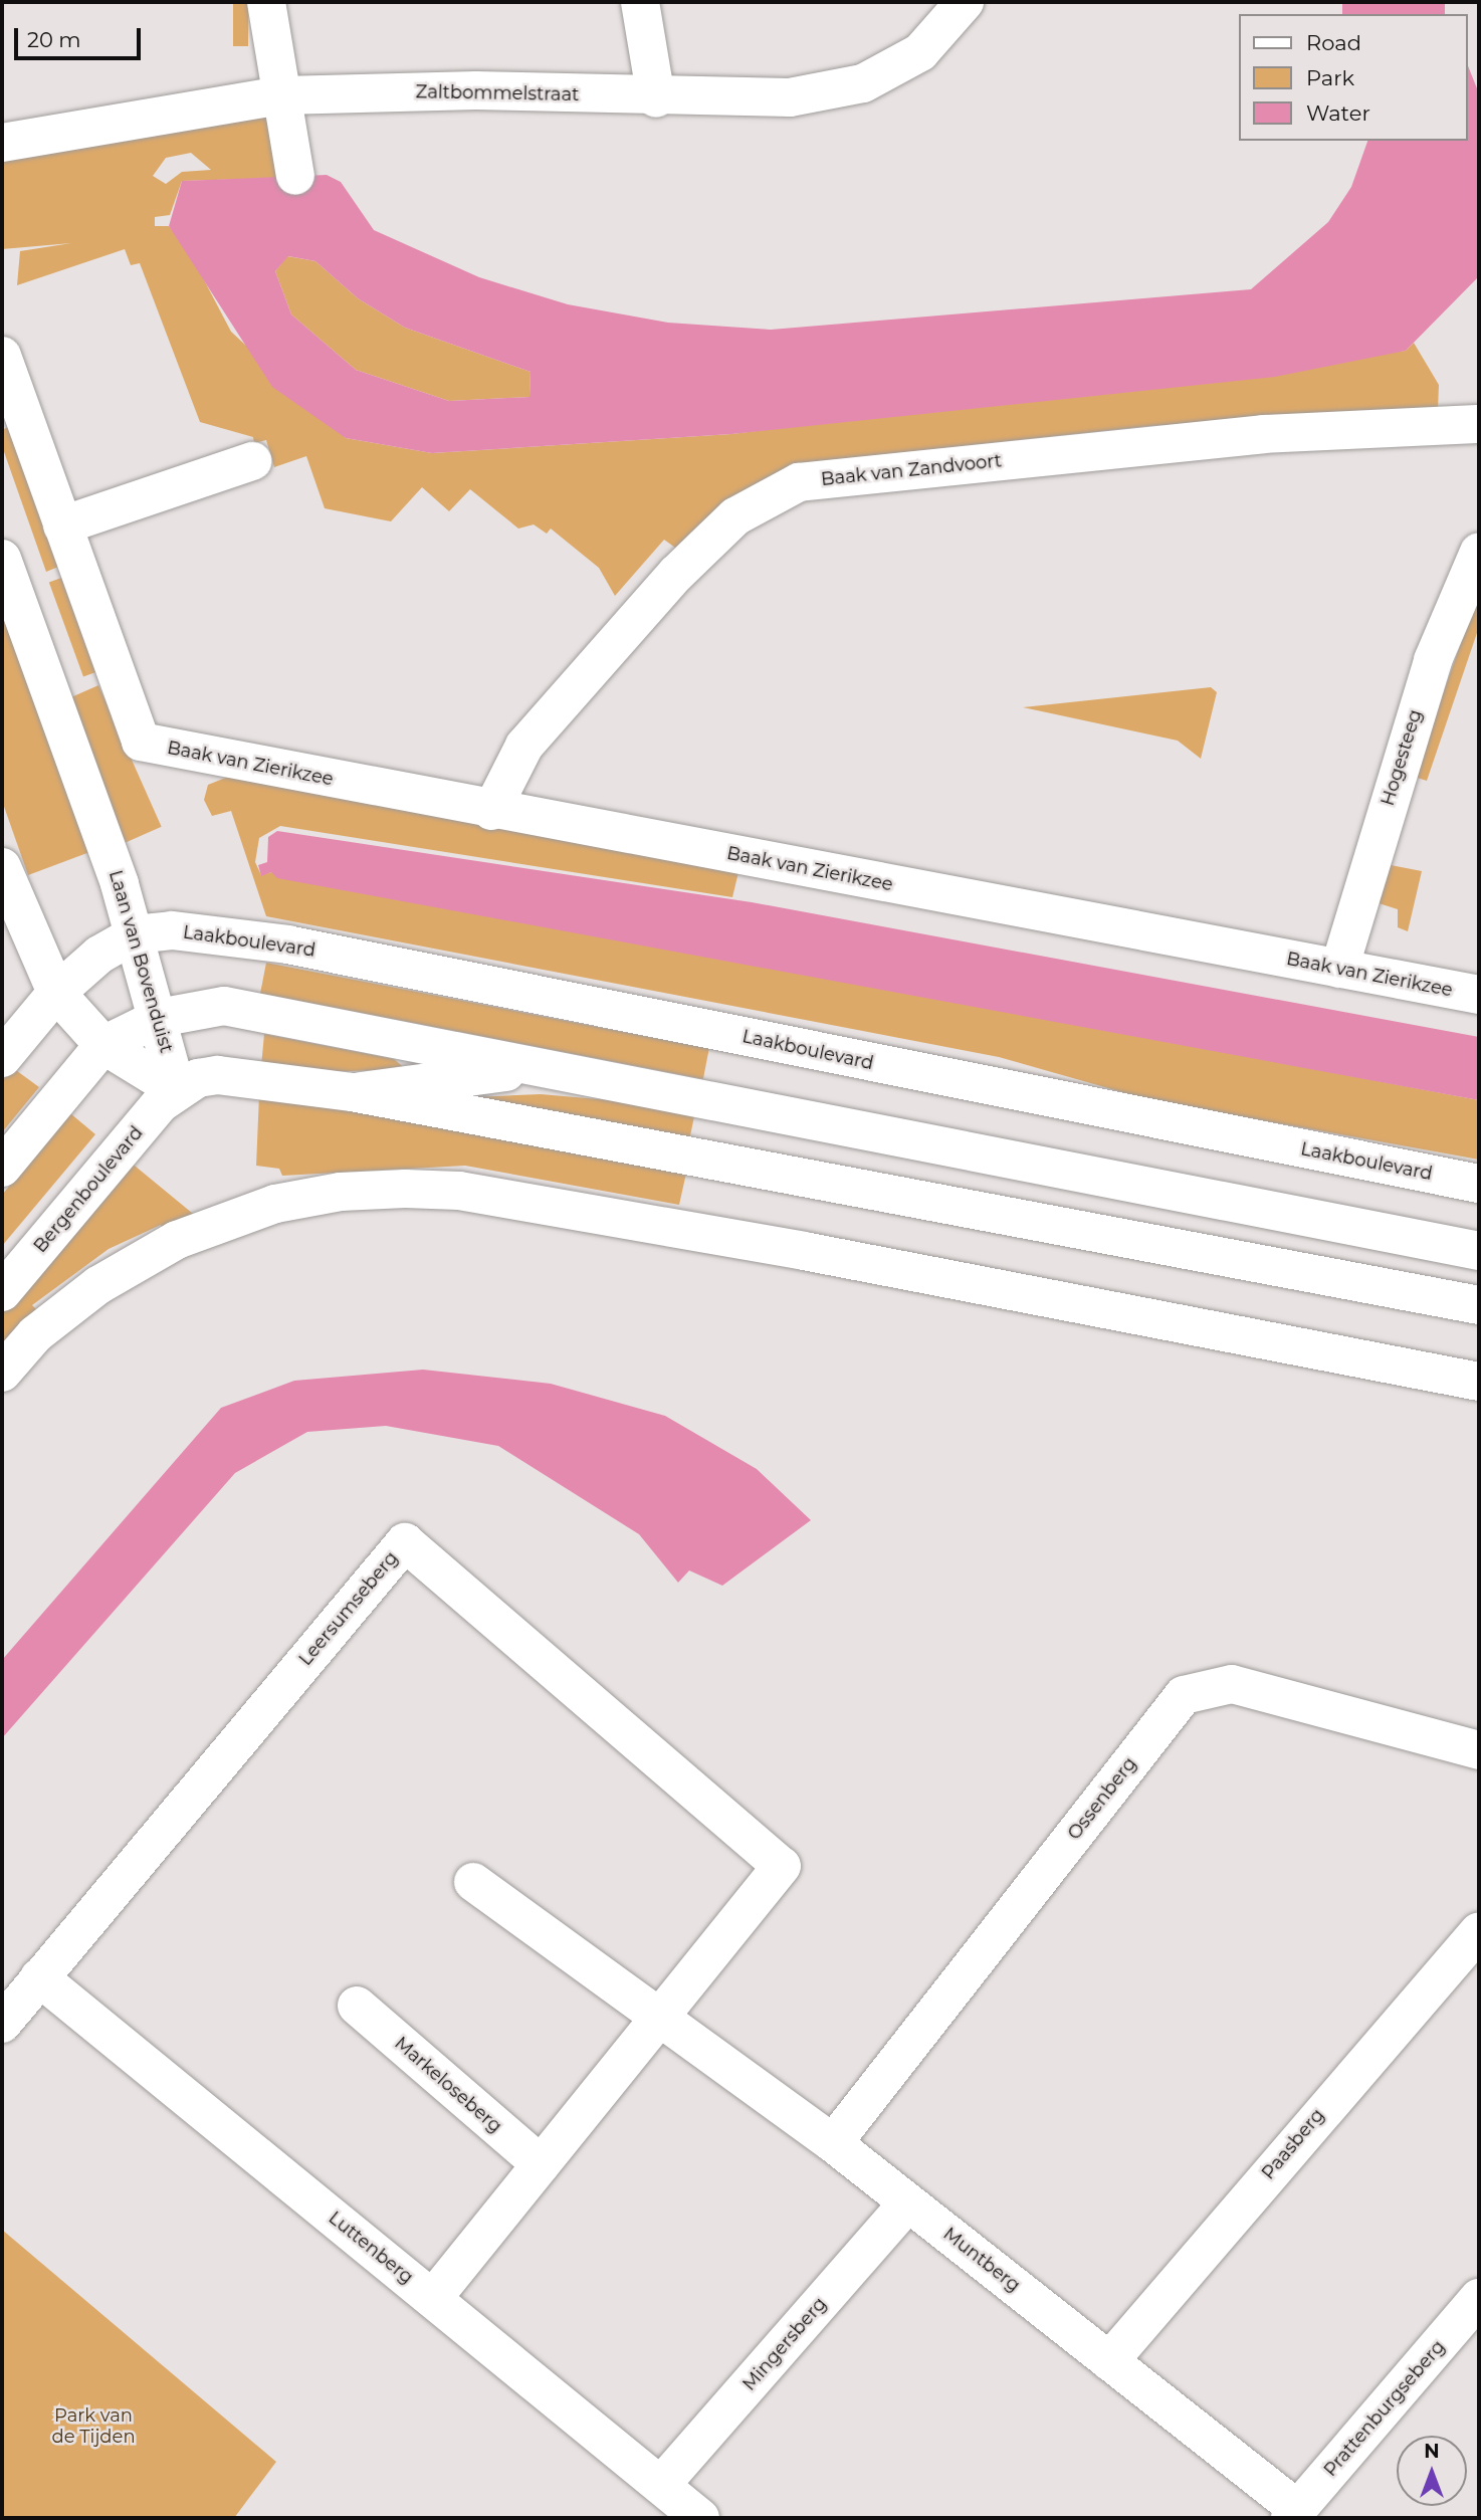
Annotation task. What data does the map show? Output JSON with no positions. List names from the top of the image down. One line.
{"streets":{"street":["Zaltbommelstraat","Baak van Zandvoort","Hogesteeg","Baak van Zierikzee","Laakboulevard","Laan van Bovenduist","Bergenboulevard","Leersumseberg","Ossenberg","Markeloseberg","Paasberg","Luttenberg","Muntberg","Mingersberg","Prattenburgseberg"]},"crossings":[["Baak van Zandvoort","Baak van Zierikzee"],["Hogesteeg","Baak van Zierikzee"],["Laakboulevard","Laan van Bovenduist"],["Laan van Bovenduist","Bergenboulevard"],["Leersumseberg","Luttenberg"],["Leersumseberg","Muntberg"],["Ossenberg","Muntberg"],["Paasberg","Muntberg"],["Luttenberg","Mingersberg"],["Muntberg","Mingersberg"],["Muntberg","Prattenburgseberg"]],"parks":["Park van de Tijden"],"legend":["Road","Park","Water"],"scale_bar":"20 m","north":"top"}
